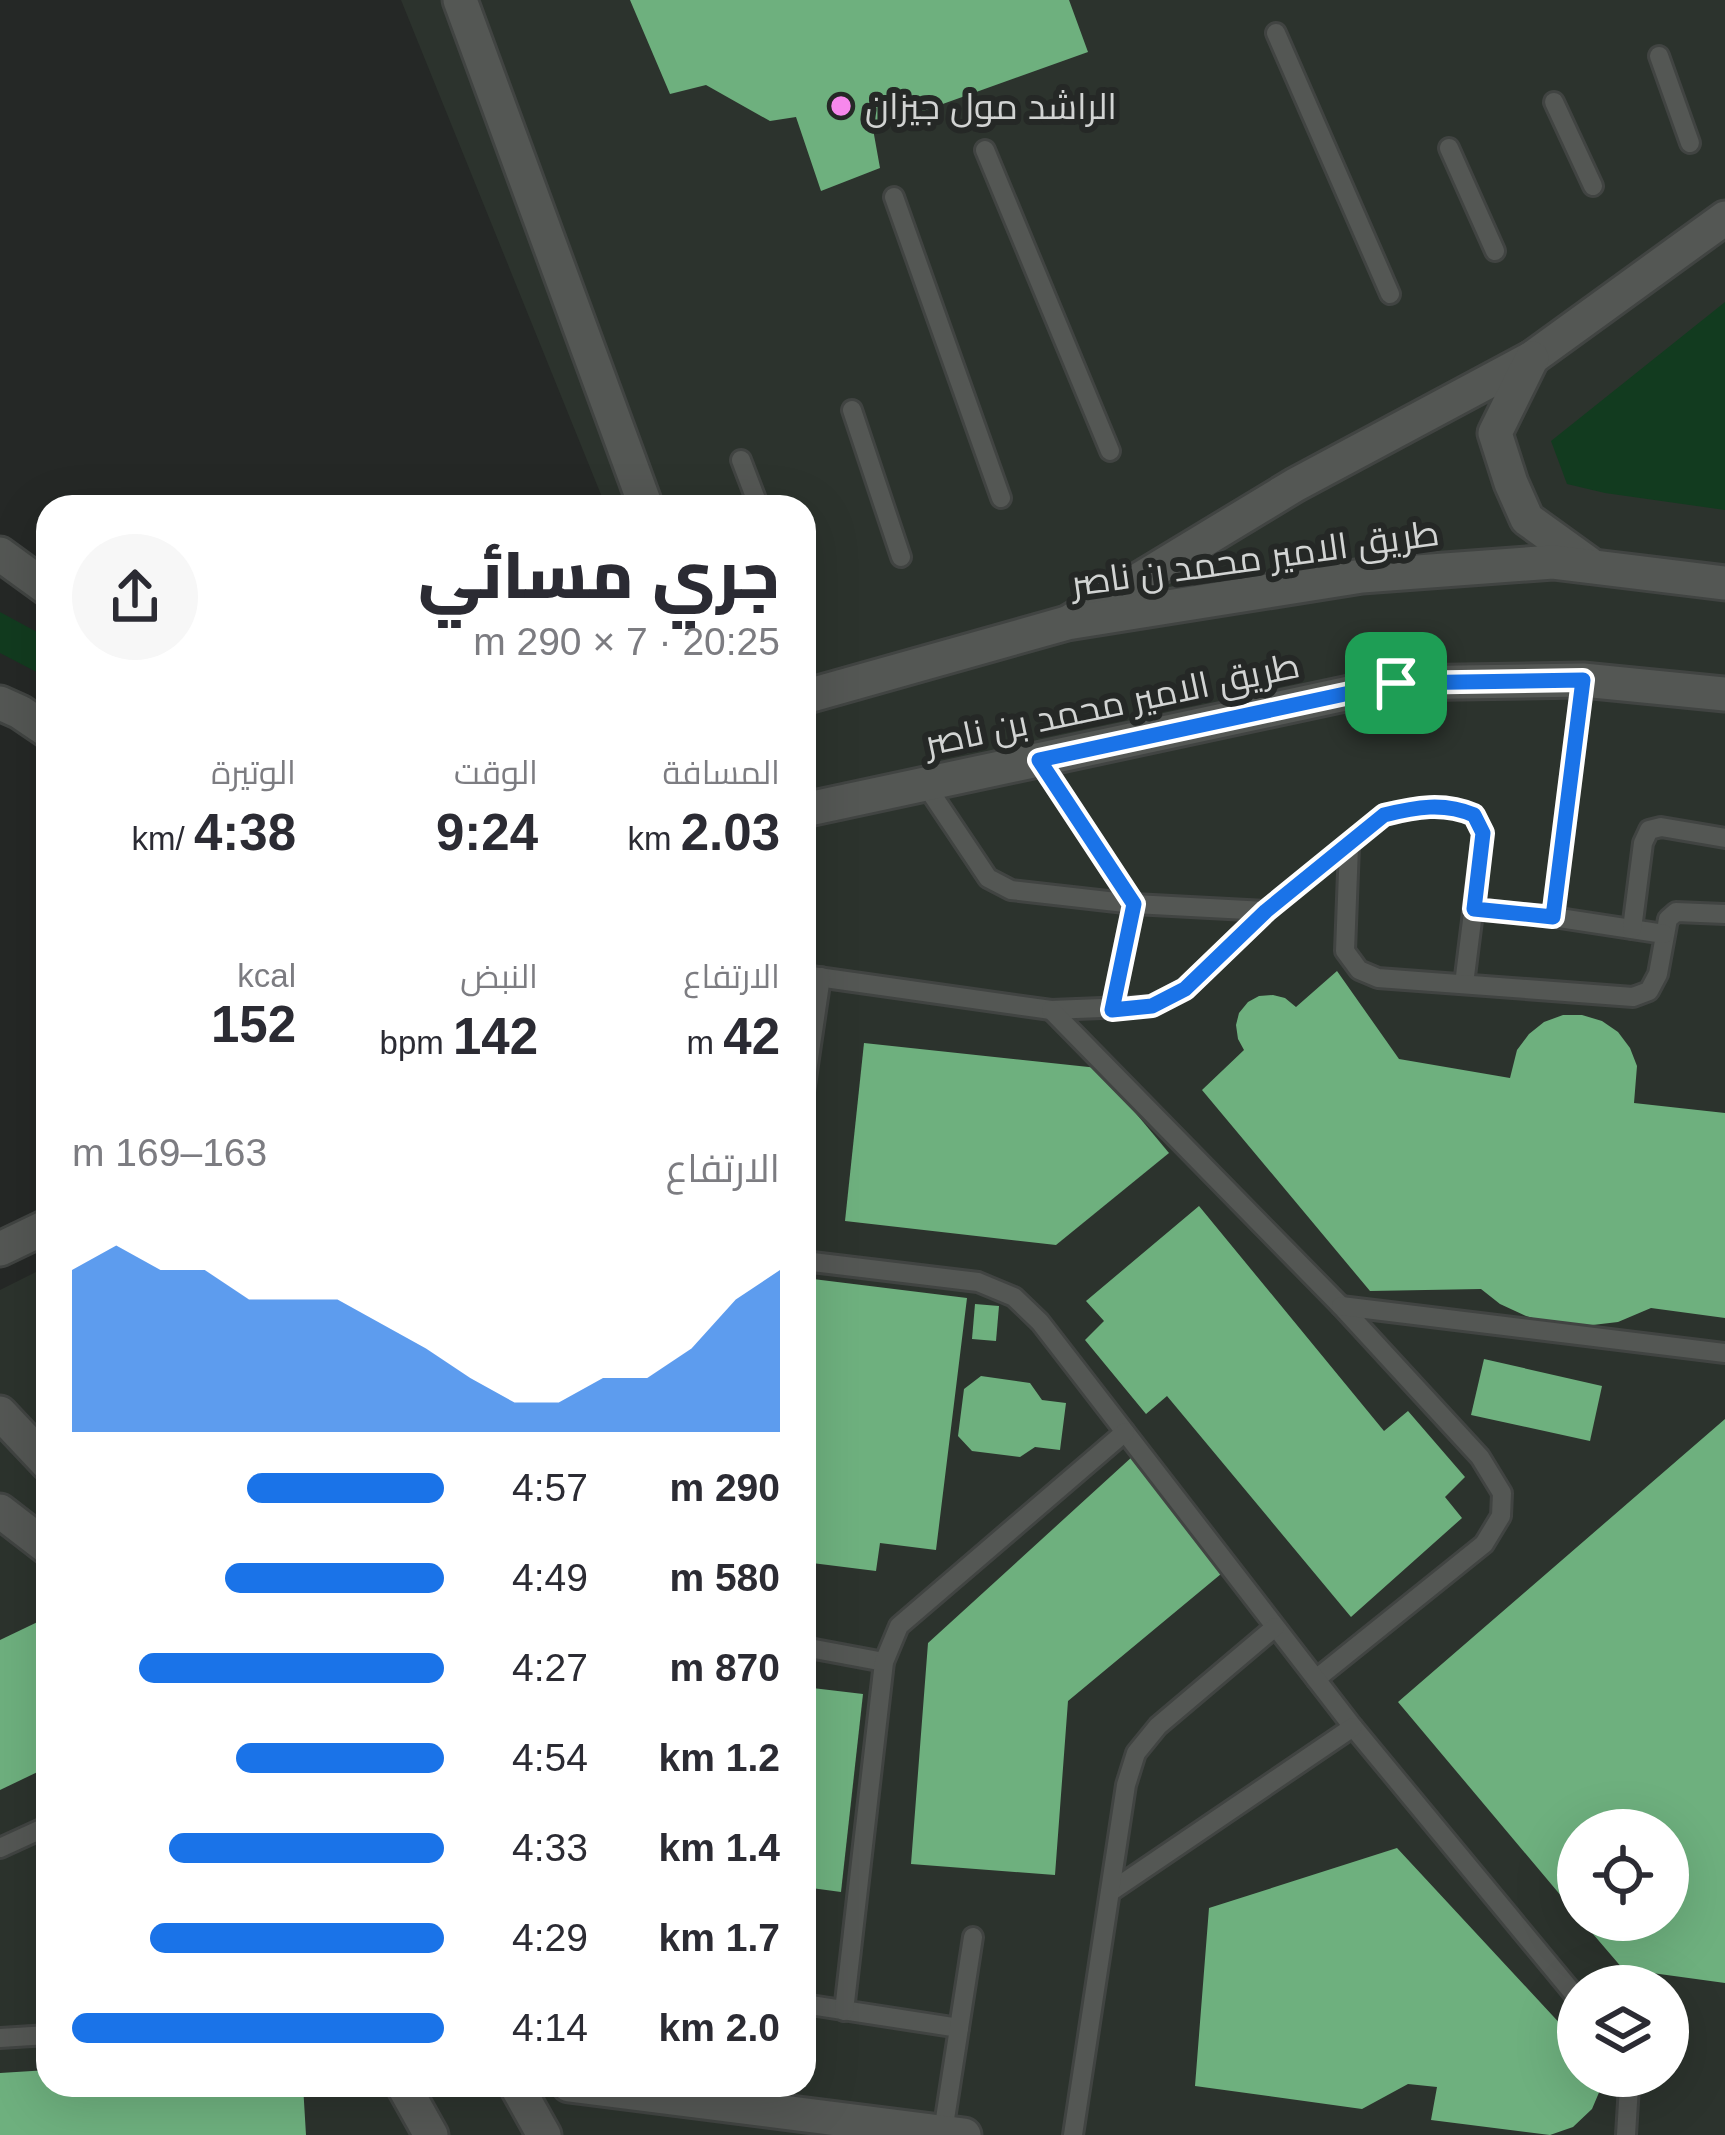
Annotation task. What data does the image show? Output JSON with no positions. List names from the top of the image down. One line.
{"streets":{"main road":["طريق الامير محمد ن ناصر","طريق الامير محمد بن ناصر"]},"places":["الراشد مول جيزان"],"page":{"heading":["جري مسائي","20:25 · 7 × 290 m"],"stats":[["المسافة","2.03 km"],["الوقت","9:24"],["الوتيرة","4:38 /km"],["الارتفاع","42 m"],["النبض","142 bpm"],["kcal","152"]],"chart":["الارتفاع","163–169 m"],"list":[{"name":"290 m","note":"4:57"},{"name":"580 m","note":"4:49"},{"name":"870 m","note":"4:27"},{"name":"1.2 km","note":"4:54"},{"name":"1.4 km","note":"4:33"},{"name":"1.7 km","note":"4:29"},{"name":"2.0 km","note":"4:14"}]}}
